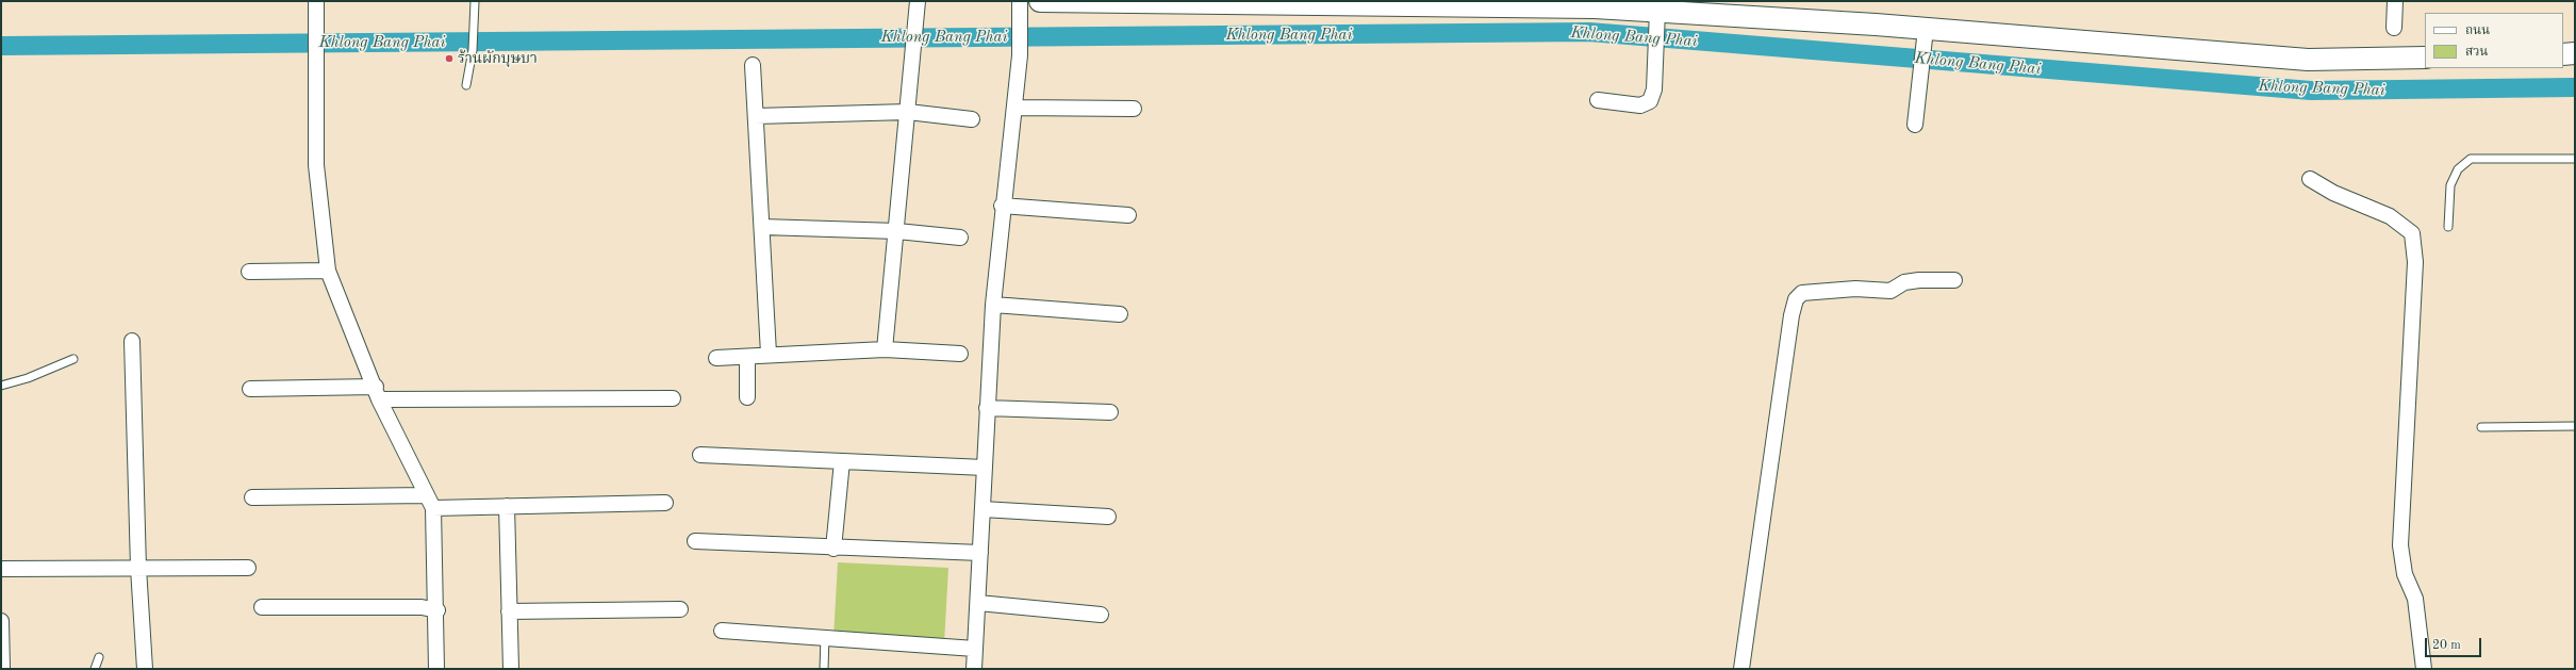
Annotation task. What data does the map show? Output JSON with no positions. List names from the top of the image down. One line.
{"water":["Khlong Bang Phai"],"places":["ร้านผักบุษบา"],"legend":["ถนน","สวน"],"scale_bar":"20 m"}
